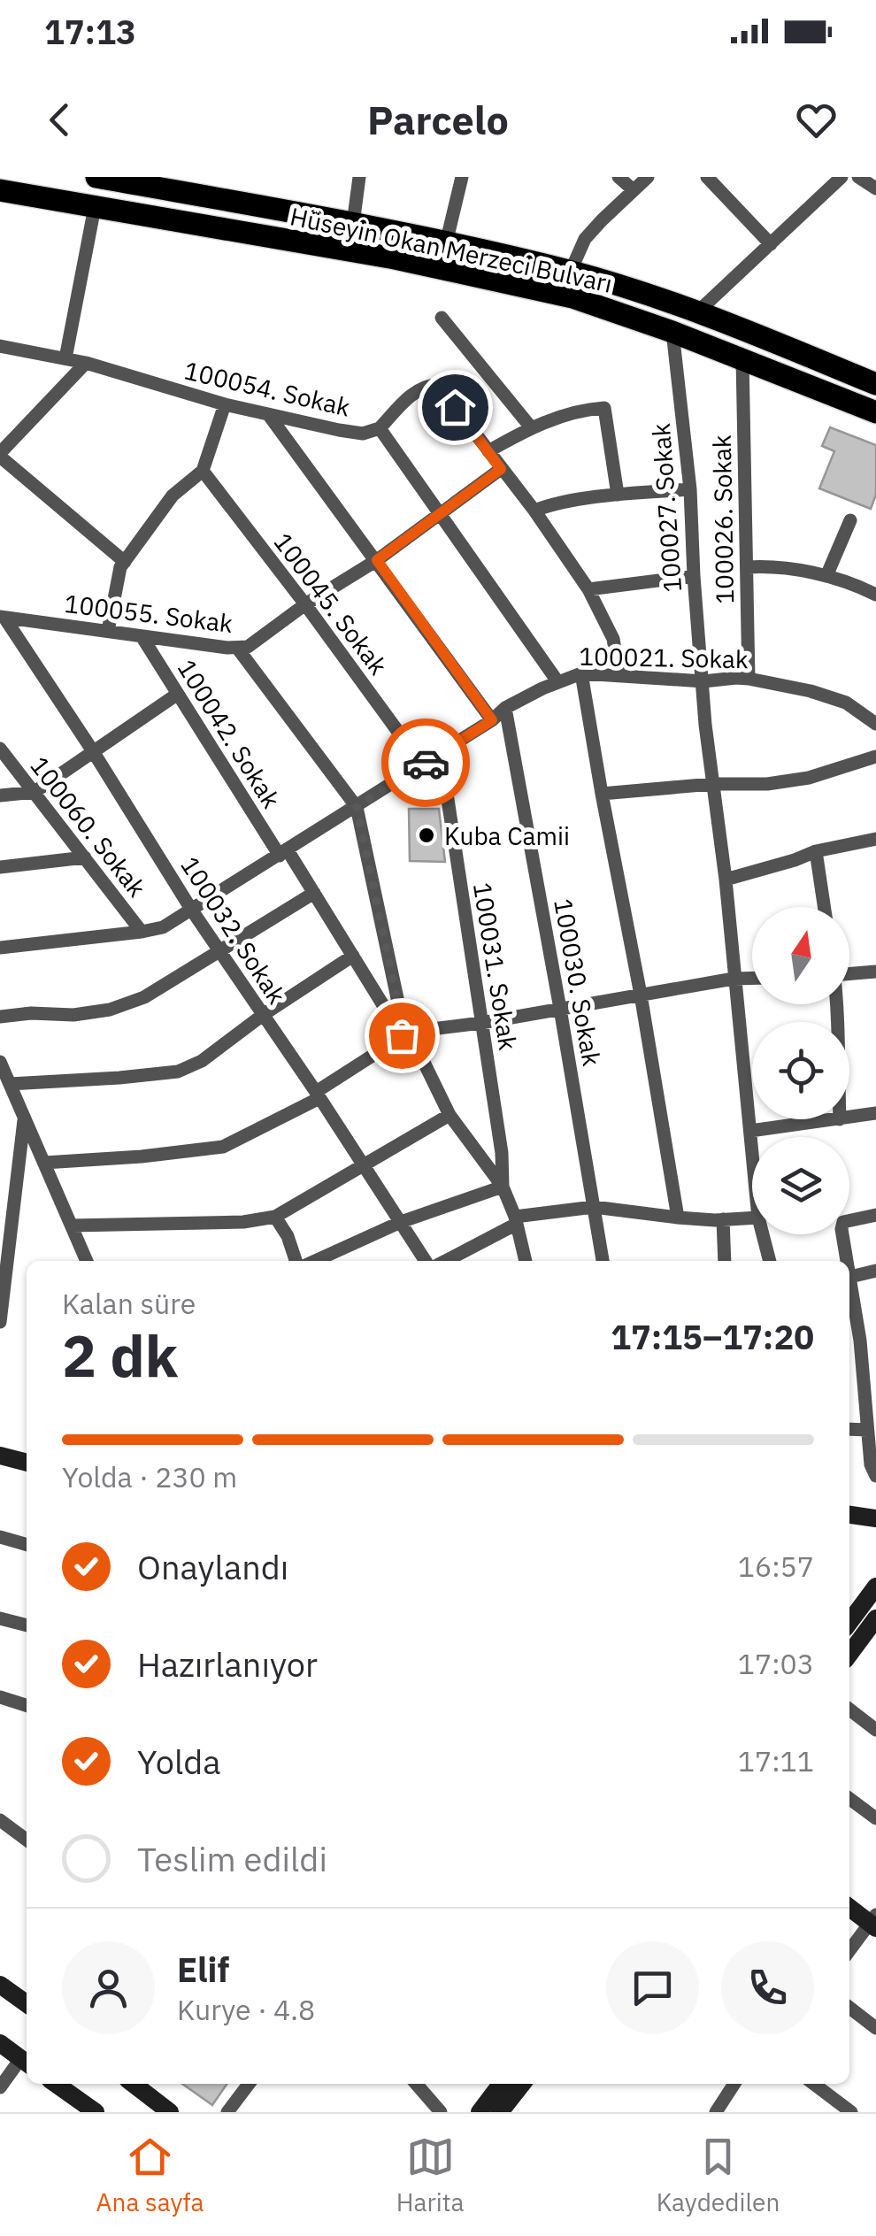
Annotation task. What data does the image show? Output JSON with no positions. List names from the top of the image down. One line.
{"streets":{"main road":["Hüseyin Okan Merzeci Bulvarı"],"street":["100054. Sokak","100027. Sokak","100026. Sokak","100045. Sokak","100055. Sokak","100021. Sokak","100042. Sokak","100060. Sokak","100032. Sokak","100031. Sokak","100030. Sokak"]},"crossings":[["Hüseyin Okan Merzeci Bulvarı","100027. Sokak"],["Hüseyin Okan Merzeci Bulvarı","100026. Sokak"],["100054. Sokak","100055. Sokak"],["100054. Sokak","100021. Sokak"],["100027. Sokak","100021. Sokak"],["100026. Sokak","100021. Sokak"],["100045. Sokak","100055. Sokak"],["100045. Sokak","100021. Sokak"],["100055. Sokak","100042. Sokak"],["100055. Sokak","100032. Sokak"],["100021. Sokak","100042. Sokak"],["100021. Sokak","100060. Sokak"],["100021. Sokak","100032. Sokak"],["100021. Sokak","100031. Sokak"],["100021. Sokak","100030. Sokak"]],"places":["Kuba Camii"],"north":"top","page":{"status":"17:13","header":"Parcelo","heading":["2 dk","Kalan süre","17:15–17:20"],"panel":["Elif","Kurye · 4.8"],"bar":"Yolda · 230 m","list":[["Onaylandı","16:57"],["Hazırlanıyor","17:03"],["Yolda","17:11"],"Teslim edildi"],"tabs":["Ana sayfa","Harita","Kaydedilen"]}}
